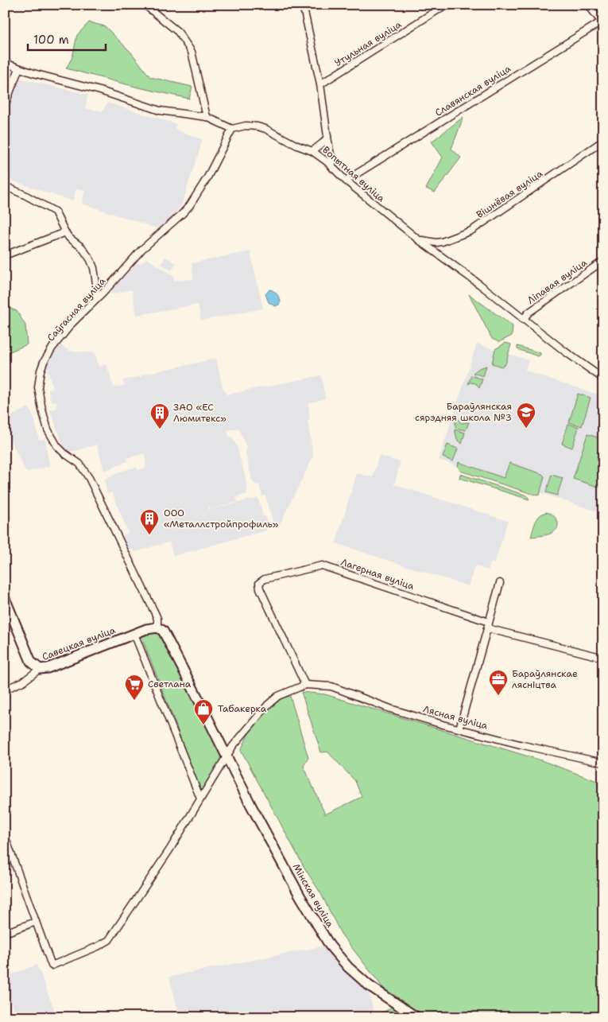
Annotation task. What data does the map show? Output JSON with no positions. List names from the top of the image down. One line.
{"streets":{"main road":["Савецкая вуліца","Мінская вуліца"],"street":["Утульная вуліца","Славянская вуліца","Вопытная вуліца","Вішнёвая вуліца","Ліпавая вуліца","Саўгасная вуліца","Лагерная вуліца","Лясная вуліца"]},"crossings":[["Славянская вуліца","Вопытная вуліца"],["Вопытная вуліца","Вішнёвая вуліца"],["Вопытная вуліца","Ліпавая вуліца"],["Вопытная вуліца","Саўгасная вуліца"],["Саўгасная вуліца","Савецкая вуліца"],["Саўгасная вуліца","Мінская вуліца"],["Лагерная вуліца","Лясная вуліца"],["Савецкая вуліца","Мінская вуліца"]],"places":{"school or university":["Бараўлянская сярэдняя школа №3"],"building":["ЗАО «ЕС Люмитекс»","ООО «Металлстройпрофиль»"],"office":["Бараўлянскае лясніцтва"],"supermarket":["Светлана"],"shop":["Табакерка"]},"scale_bar":"100 m"}
